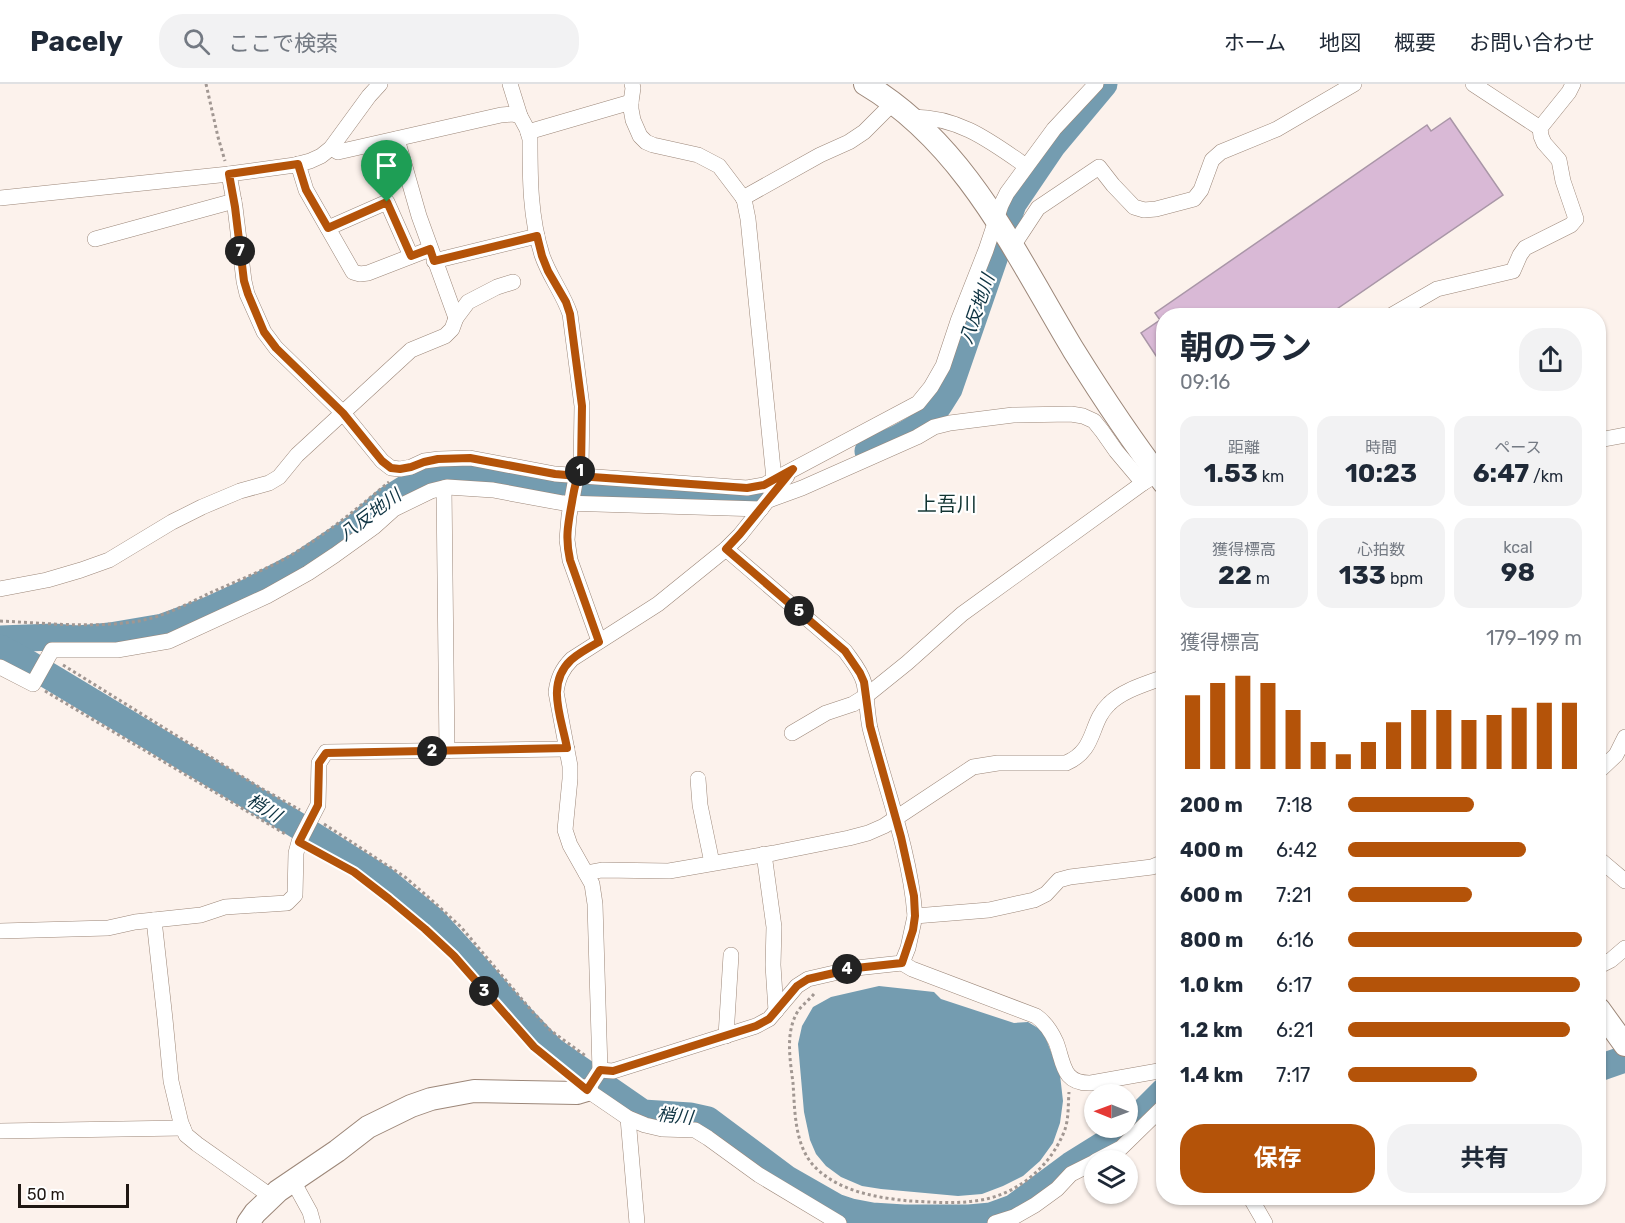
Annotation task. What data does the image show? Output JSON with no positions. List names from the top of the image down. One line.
{"districts":["上吾川"],"water":["八反地川","梢川"],"scale_bar":"50 m","north":"left","page":{"header":"Pacely","search":"ここで検索","nav":["ホーム","地図","概要","お問い合わせ"],"pins":["7","1","5","2","4","3"],"heading":["朝のラン","09:16"],"stats":[["距離","1.53 km"],["時間","10:23"],["ペース","6:47 /km"],["獲得標高","22 m"],["心拍数","133 bpm"],["kcal","98"]],"chart":["獲得標高","179–199 m"],"list":[{"name":"200 m","note":"7:18"},{"name":"400 m","note":"6:42"},{"name":"600 m","note":"7:21"},{"name":"800 m","note":"6:16"},{"name":"1.0 km","note":"6:17"},{"name":"1.2 km","note":"6:21"},{"name":"1.4 km","note":"7:17"}],"buttons":["保存","共有"],"scale":"50 m"}}
